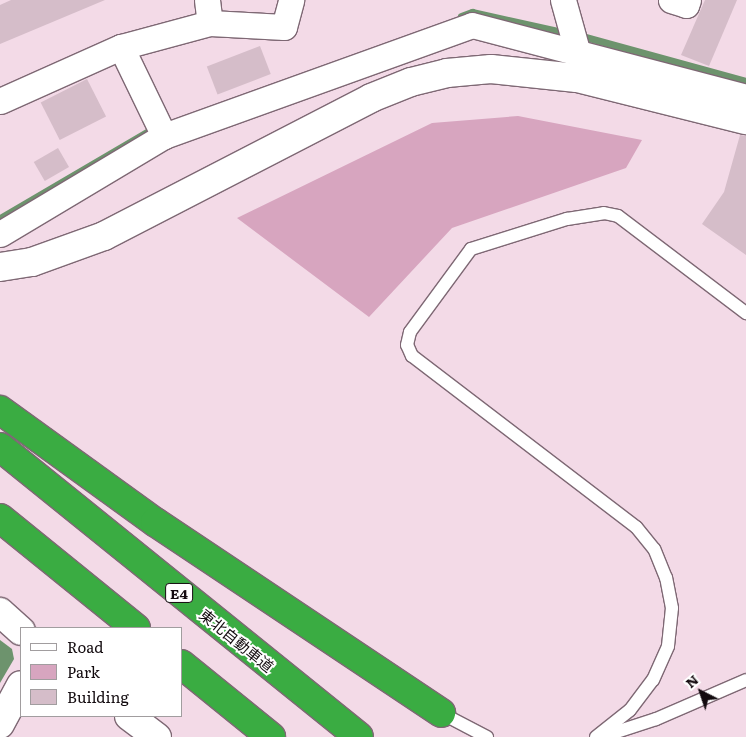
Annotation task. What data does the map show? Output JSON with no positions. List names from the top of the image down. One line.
{"streets":{"highway":["E4","東北自動車道"]},"legend":["Road","Park","Building"],"north":"top left"}
